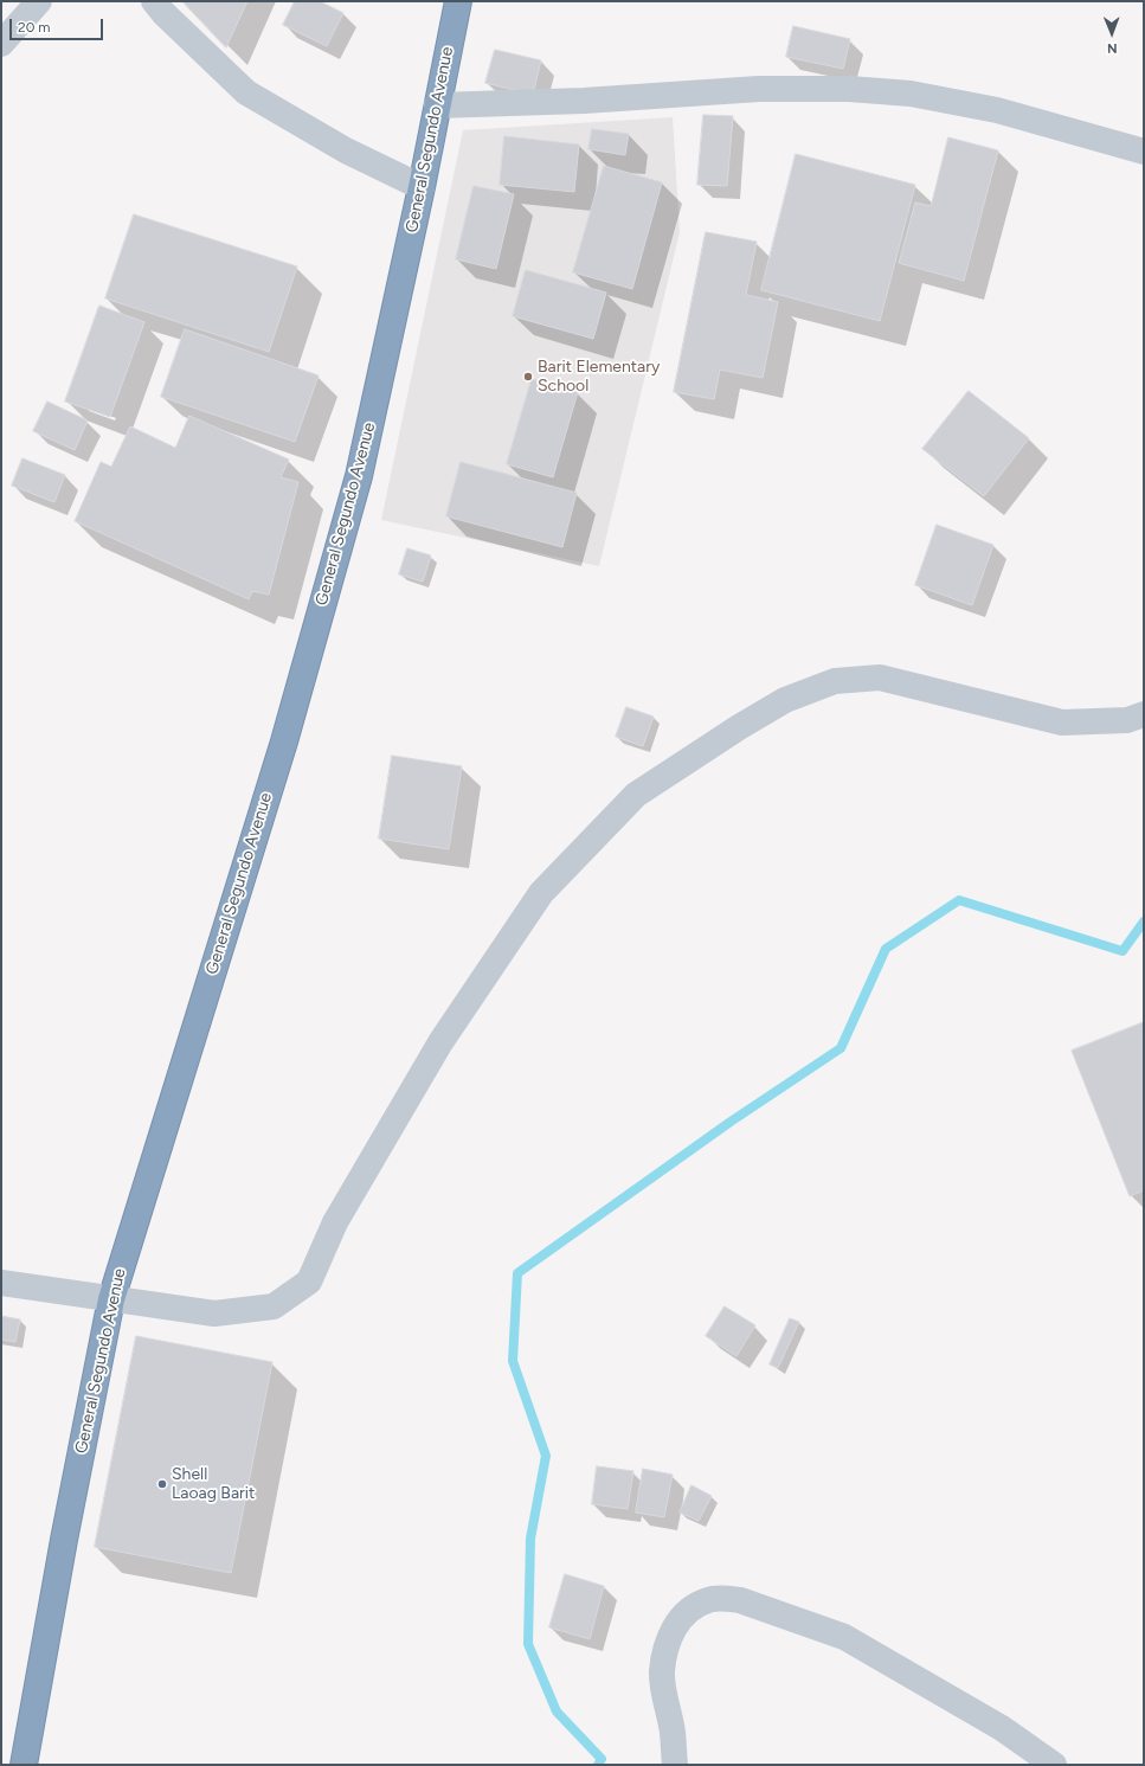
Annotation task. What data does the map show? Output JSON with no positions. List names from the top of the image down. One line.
{"streets":{"highway":["General Segundo Avenue"]},"places":["Barit Elementary School","Shell Laoag Barit"],"scale_bar":"20 m","north":"bottom"}
